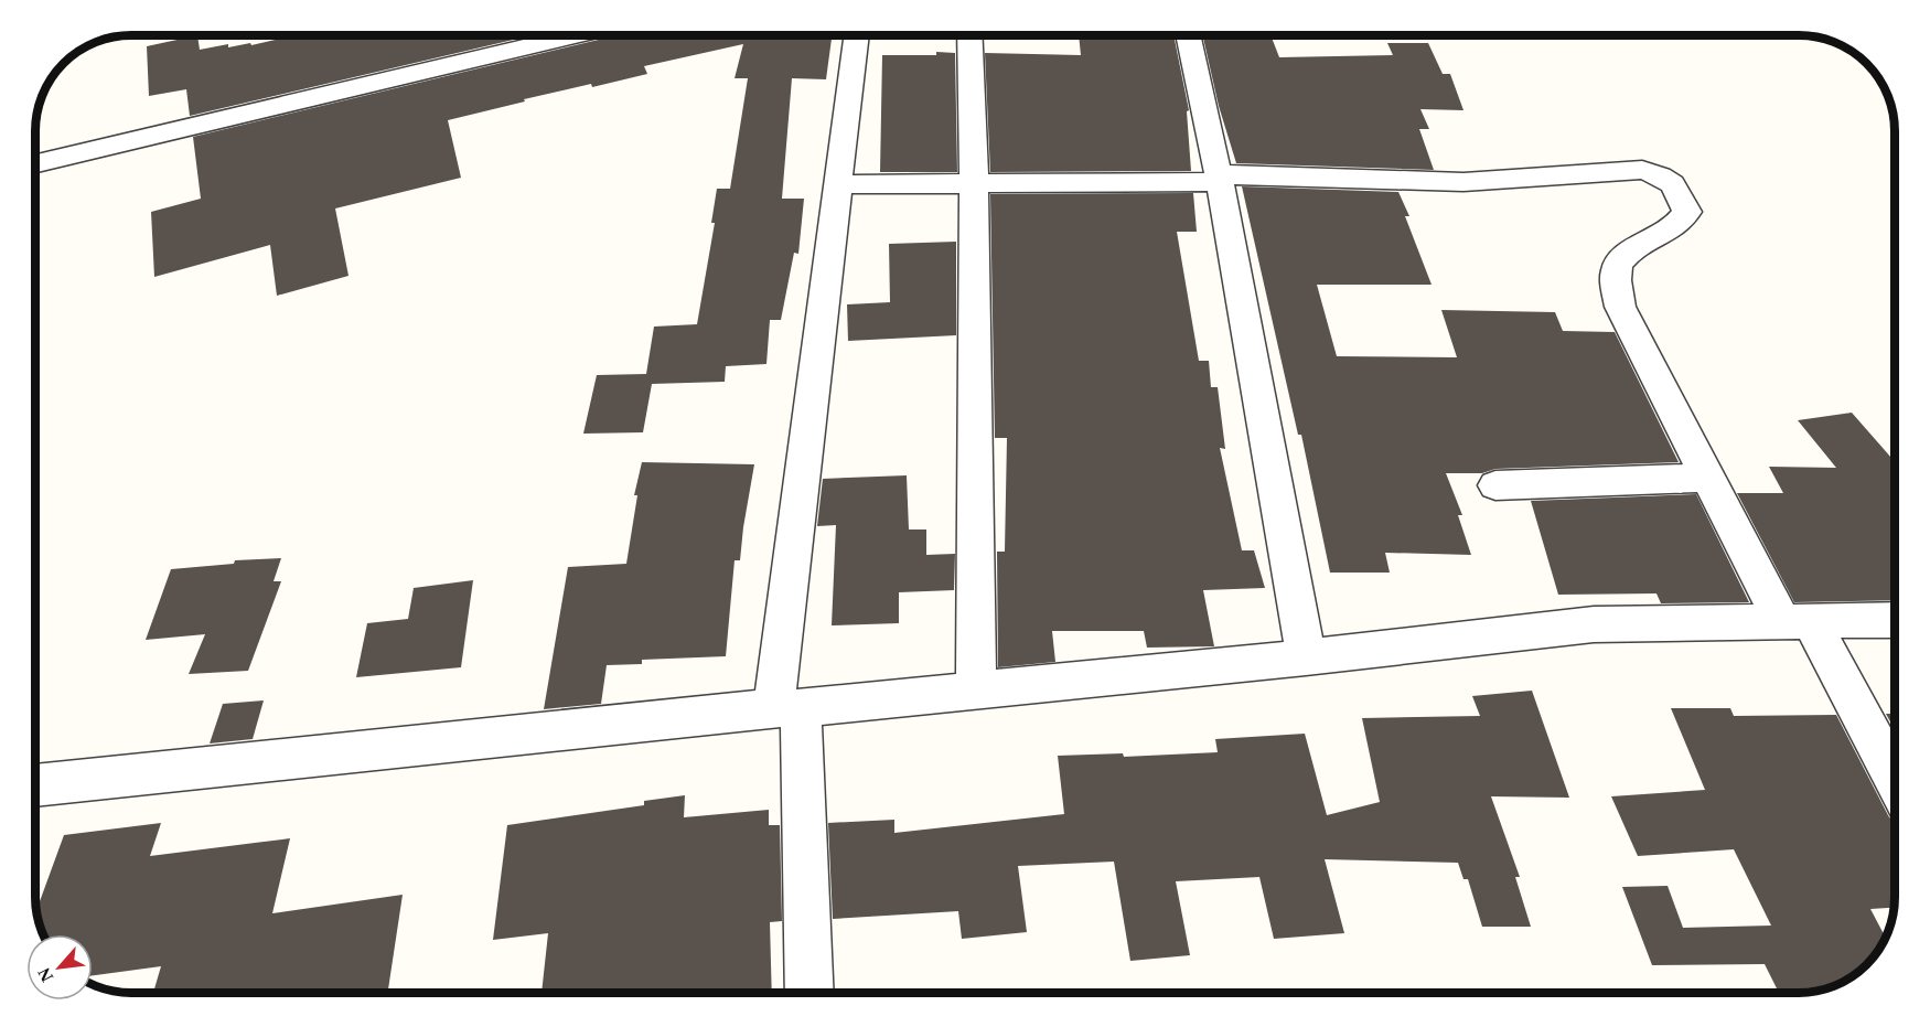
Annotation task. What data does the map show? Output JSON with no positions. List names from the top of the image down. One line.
{"north":"bottom left"}
